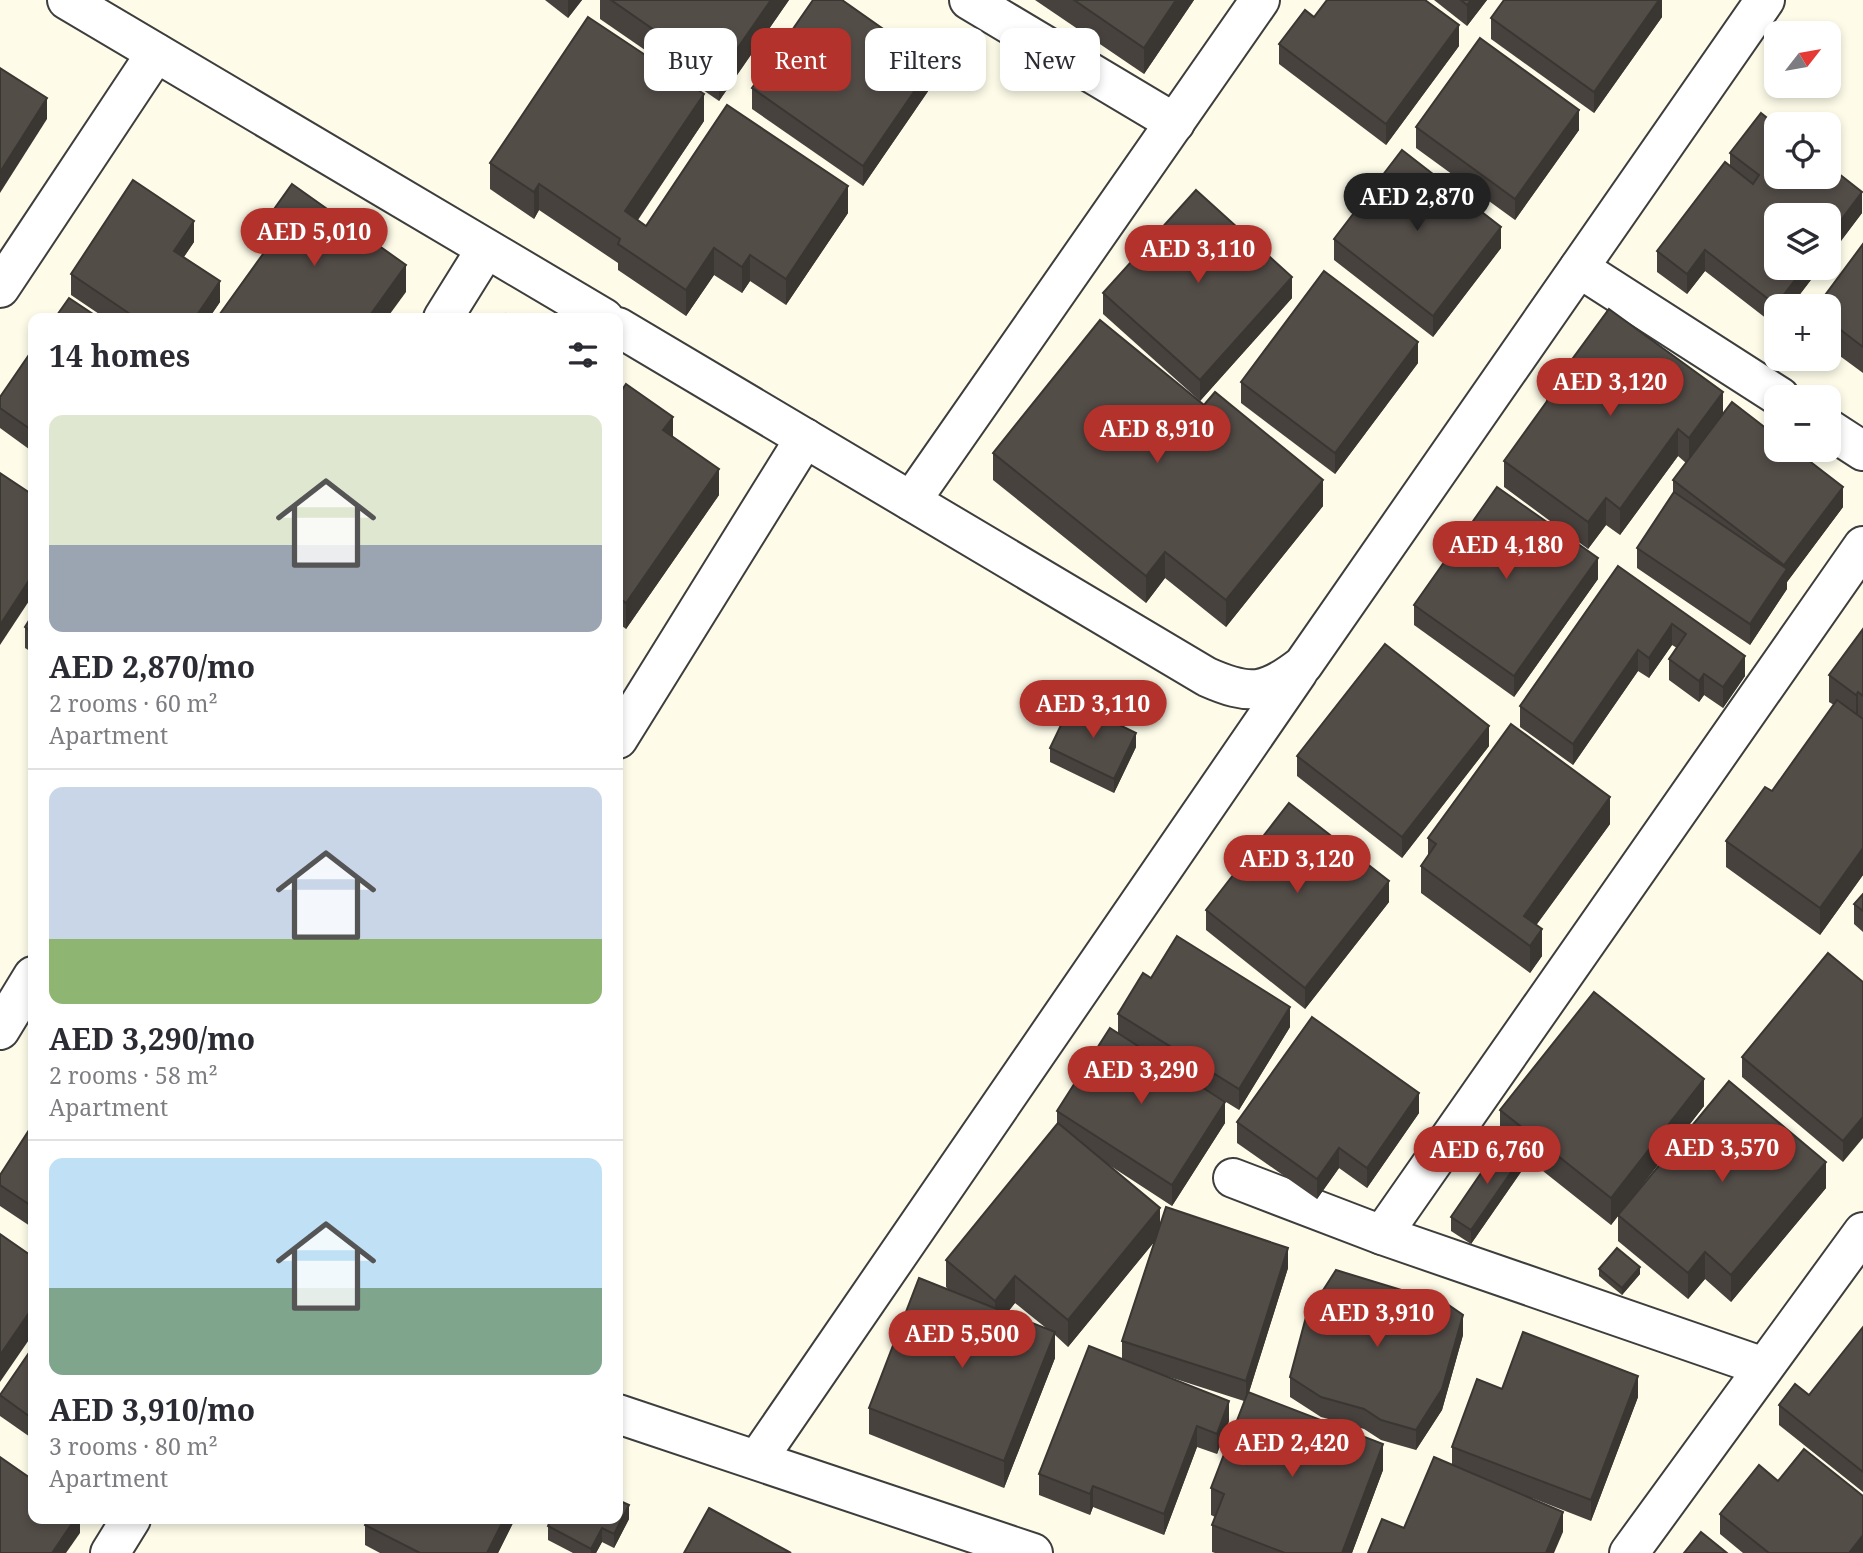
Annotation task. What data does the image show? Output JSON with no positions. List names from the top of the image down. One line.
{"north":"top right","page":{"map_buttons":["+","−"],"chip":["Buy","Rent","Filters","New"],"price":["AED 2,870","AED 5,010","AED 3,110","AED 3,120","AED 8,910","AED 4,180","AED 3,110","AED 3,120","AED 3,290","AED 3,570","AED 6,760","AED 3,910","AED 5,500","AED 2,420"],"heading":"14 homes","list":[{"name":"AED 2,870/mo","note":"2 rooms · 60 m² · Apartment"},{"name":"AED 3,290/mo","note":"2 rooms · 58 m² · Apartment"},{"name":"AED 3,910/mo","note":"3 rooms · 80 m² · Apartment"}]}}
